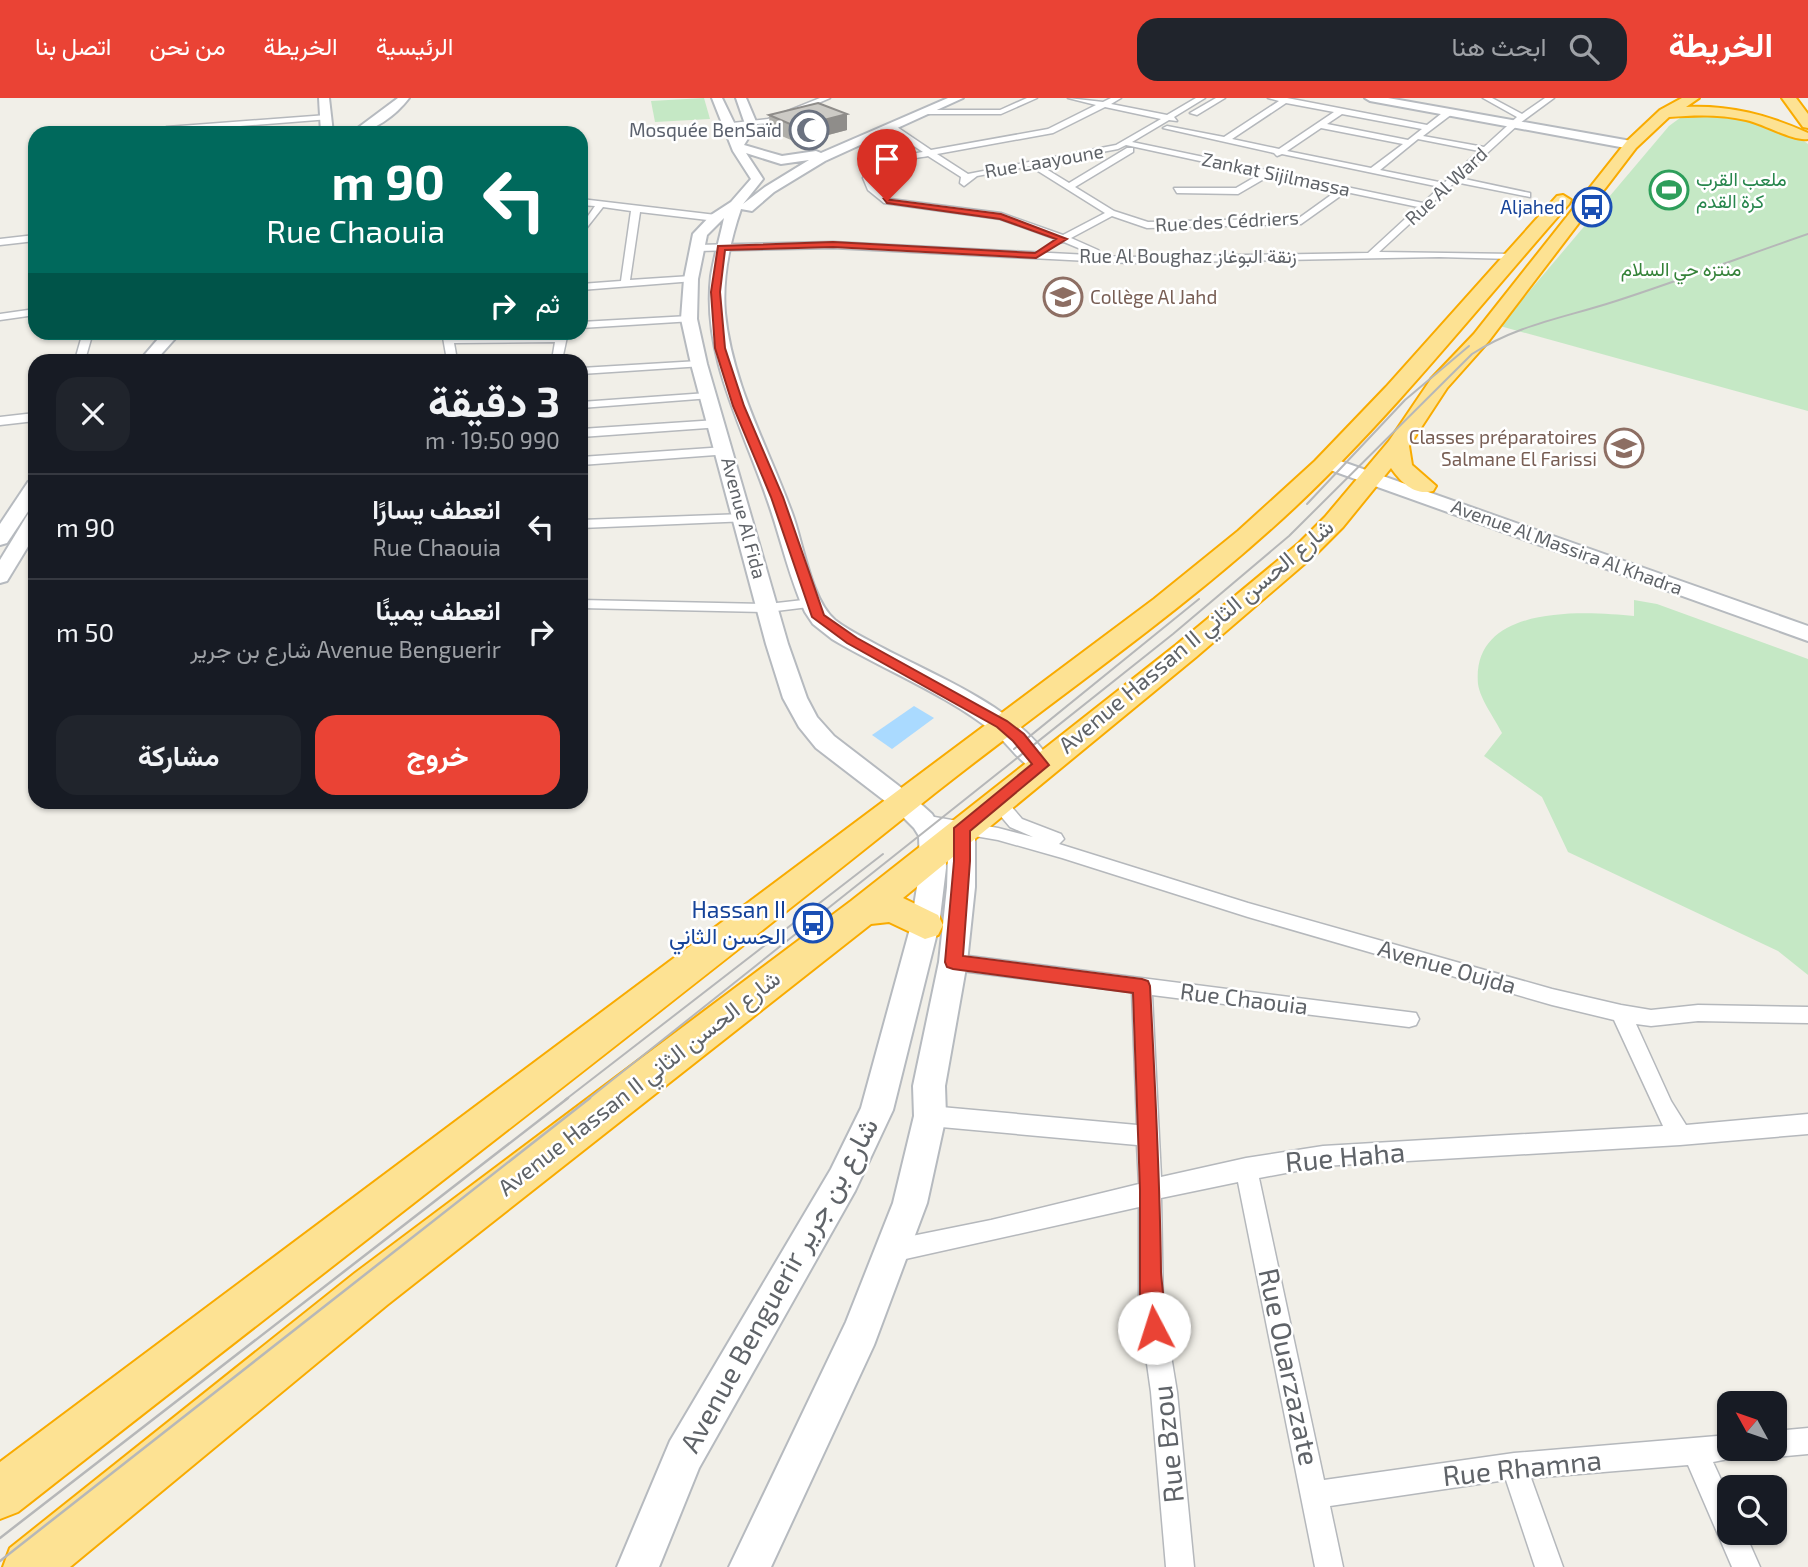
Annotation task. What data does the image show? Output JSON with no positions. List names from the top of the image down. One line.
{"streets":{"highway":["Avenue Hassan II شارع الحسن الثاني"],"main road":["Avenue Al Fida","Avenue Al Massira Al Khadra","Avenue Benguerir شارع بن جرير"],"street":["Rue Laayoune","Zankat Sijilmassa","Rue Al Ward","Rue des Cédriers","Rue Al Boughaz زنقة البوغاز","Avenue Oujda","Rue Chaouia","Rue Haha","Rue Ouarzazate","Rue Bzou","Rue Rhamna"]},"crossings":[["Rue Laayoune","Zankat Sijilmassa"],["Rue Laayoune","Rue des Cédriers"],["Zankat Sijilmassa","Rue Al Ward"],["Zankat Sijilmassa","Rue des Cédriers"],["Rue Al Ward","Rue Al Boughaz زنقة البوغاز"],["Rue Al Boughaz زنقة البوغاز","Avenue Al Fida"],["Rue Al Boughaz زنقة البوغاز","Avenue Hassan II شارع الحسن الثاني"],["Avenue Al Fida","Avenue Hassan II شارع الحسن الثاني"],["Avenue Al Fida","Avenue Oujda"],["Avenue Al Fida","Avenue Benguerir شارع بن جرير"],["Avenue Al Massira Al Khadra","Avenue Hassan II شارع الحسن الثاني"],["Avenue Hassan II شارع الحسن الثاني","Avenue Oujda"],["Avenue Hassan II شارع الحسن الثاني","Avenue Benguerir شارع بن جرير"],["Avenue Oujda","Avenue Benguerir شارع بن جرير"],["Rue Chaouia","Rue Bzou"],["Rue Haha","Rue Ouarzazate"],["Rue Haha","Rue Bzou"],["Rue Ouarzazate","Rue Rhamna"]],"parks":["منتزه حي السلام"],"places":{"mosque":["Mosquée BenSaïd"],"sports":["ملعب القرب كرة القدم"],"bus stop":["Aljahed","Hassan II الحسن الثاني"],"school or university":["Collège Al Jahd","Classes préparatoires Salmane El Farissi"]},"north":"top left","page":{"header":"الخريطة","search":"ابحث هنا","nav":["الرئيسية","الخريطة","من نحن","اتصل بنا"],"turn":["90 m","Rue Chaouia"],"then":"ثم","heading":["3 دقيقة","990 m · 19:50"],"list":[{"name":"انعطف يسارًا","note":"Rue Chaouia","value":"90 m"},{"name":"انعطف يمينًا","note":"Avenue Benguerir شارع بن جرير","value":"50 m"}],"buttons":["خروج","مشاركة"]}}
